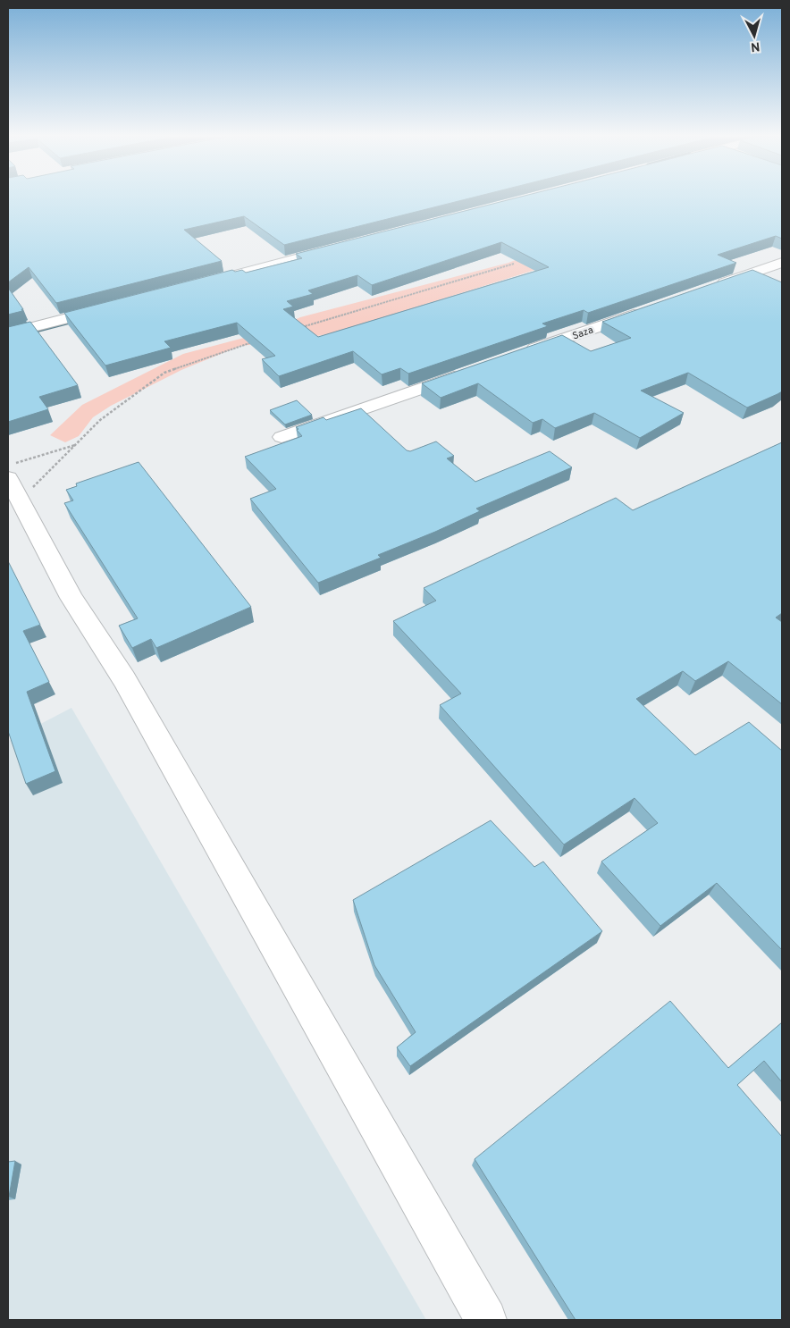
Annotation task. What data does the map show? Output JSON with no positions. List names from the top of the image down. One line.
{"streets":{"street":["Saza"]},"north":"bottom"}
